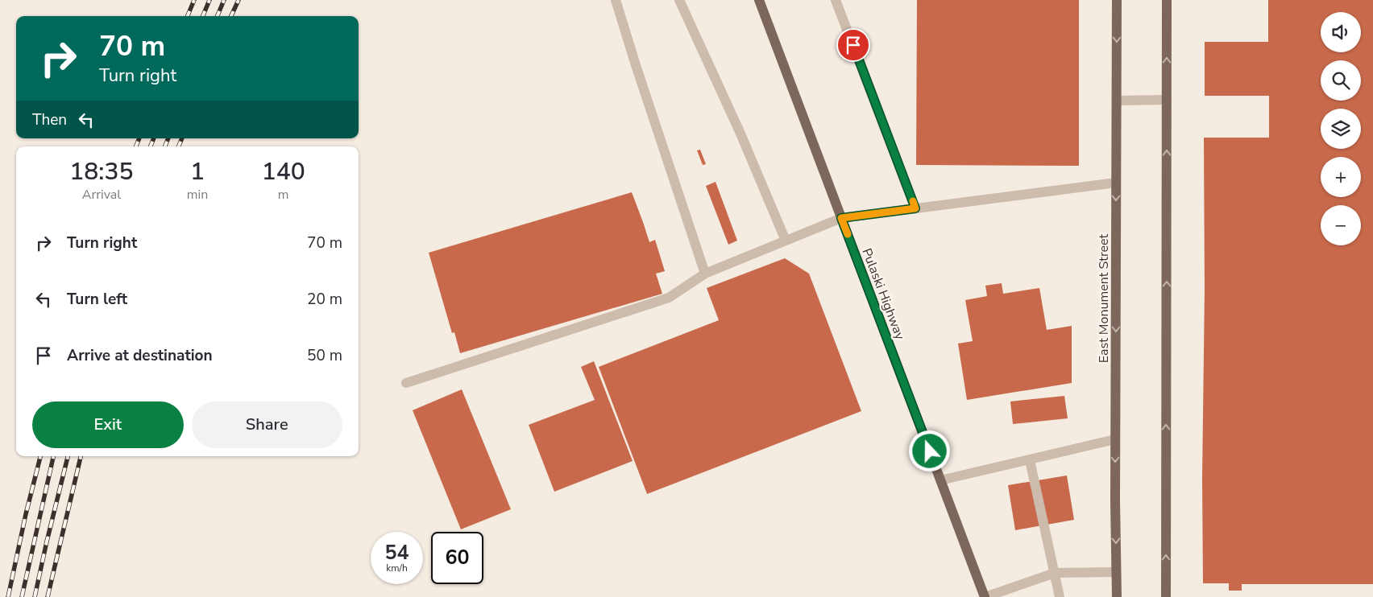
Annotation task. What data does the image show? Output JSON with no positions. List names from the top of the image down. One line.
{"streets":{"main road":["Pulaski Highway","East Monument Street"]},"page":{"map_buttons":["+","−"],"turn":["70 m","Turn right"],"then":"Then","eta":["18:35","Arrival","1","min","140","m"],"list":[{"name":"Turn right","value":"70 m"},{"name":"Turn left","value":"20 m"},{"name":"Arrive at destination","value":"50 m"}],"buttons":["Exit","Share"],"speed":"54 km/h","limit":"60"}}
